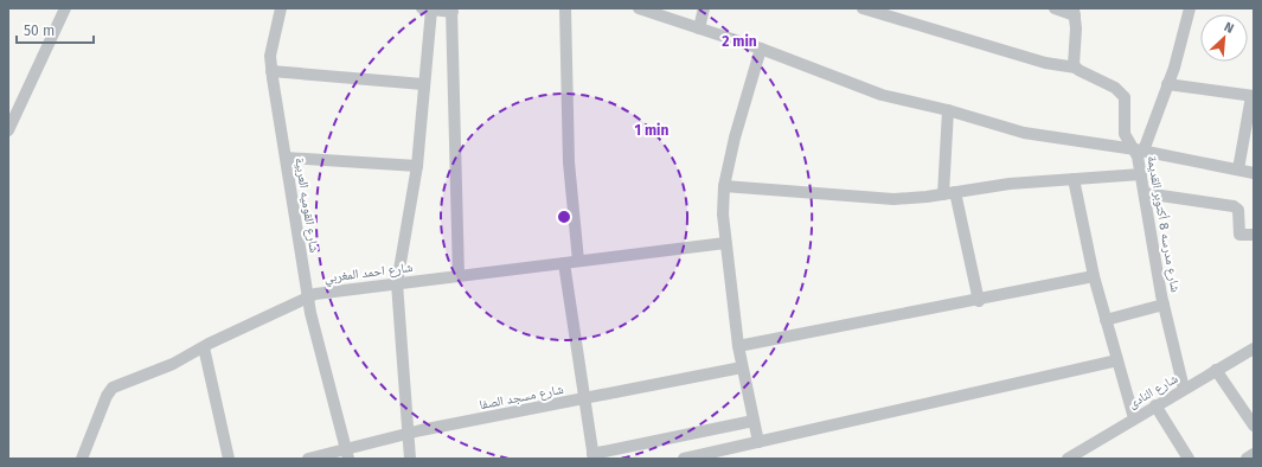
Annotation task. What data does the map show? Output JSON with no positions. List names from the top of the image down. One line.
{"streets":{"street":["شارع القوميه العربية","شارع مدرسه 8 أكتوبر القديمة","شارع احمد المغربي","شارع النادى","شارع مسجد الصفا"]},"crossings":[["شارع القوميه العربية","شارع احمد المغربي"],["شارع القوميه العربية","شارع مسجد الصفا"],["شارع مدرسه 8 أكتوبر القديمة","شارع النادى"]],"scale_bar":"50 m","north":"top right","rings":["2 min","1 min"]}
